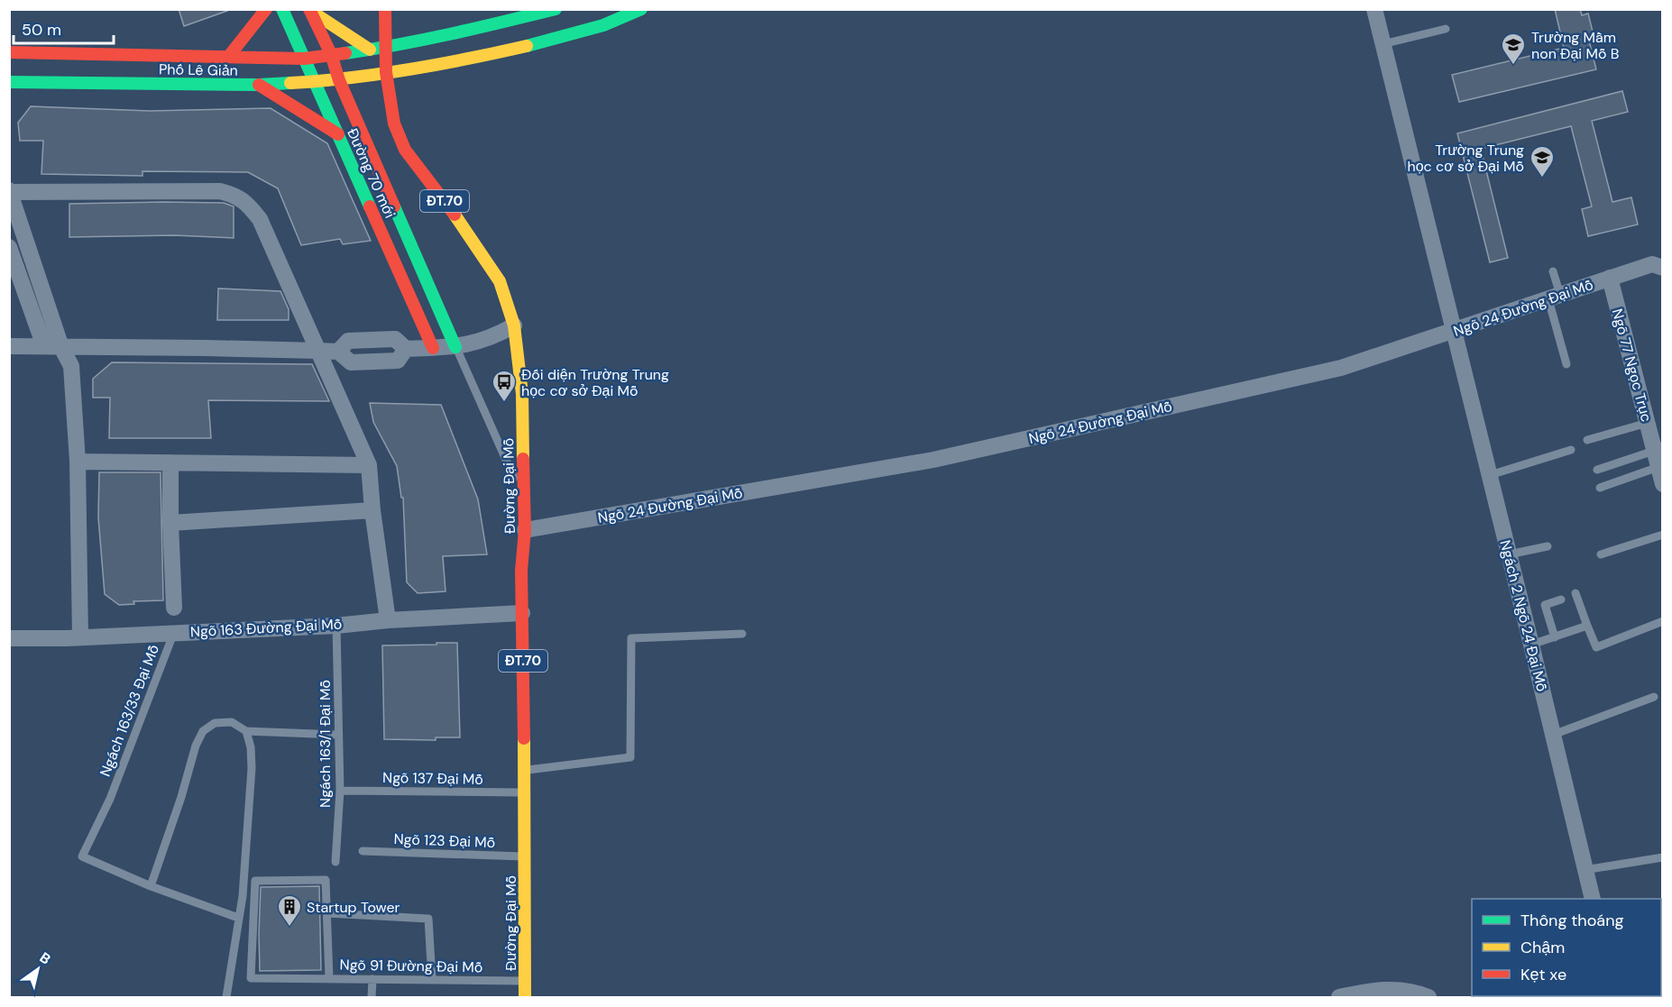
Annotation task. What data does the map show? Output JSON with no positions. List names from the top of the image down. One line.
{"streets":{"main road":["Phố Lê Giản","Đường 70 mới","ĐT.70","Đường Đại Mỗ"],"street":["Ngõ 24 Đường Đại Mỗ","Ngõ 77 Ngọc Trục","Ngách 2 Ngõ 24 Đại Mỗ","Ngõ 163 Đường Đại Mỗ"],"lane":["Ngách 163/33 Đại Mỗ","Ngách 163/1 Đại Mỗ","Ngõ 137 Đại Mỗ","Ngõ 123 Đại Mỗ","Ngõ 91 Đường Đại Mỗ"]},"crossings":[["Phố Lê Giản","Đường 70 mới"],["Phố Lê Giản","Đường Đại Mỗ"],["Ngõ 24 Đường Đại Mỗ","Ngõ 77 Ngọc Trục"],["Ngõ 24 Đường Đại Mỗ","Đường Đại Mỗ"],["Ngõ 24 Đường Đại Mỗ","Ngách 2 Ngõ 24 Đại Mỗ"],["Đường Đại Mỗ","Ngõ 163 Đường Đại Mỗ"],["Đường Đại Mỗ","Ngõ 137 Đại Mỗ"],["Đường Đại Mỗ","Ngõ 123 Đại Mỗ"],["Đường Đại Mỗ","Ngõ 91 Đường Đại Mỗ"],["Ngõ 163 Đường Đại Mỗ","Ngách 163/33 Đại Mỗ"],["Ngõ 163 Đường Đại Mỗ","Ngách 163/1 Đại Mỗ"],["Ngách 163/1 Đại Mỗ","Ngõ 137 Đại Mỗ"]],"places":{"school or university":["Trường Mầm non Đại Mỗ B","Trường Trung học cơ sở Đại Mỗ"],"bus stop":["Đối diện Trường Trung học cơ sở Đại Mỗ"],"building":["Startup Tower"]},"legend":["Thông thoáng","Chậm","Kẹt xe"],"scale_bar":"50 m","north":"top right"}
